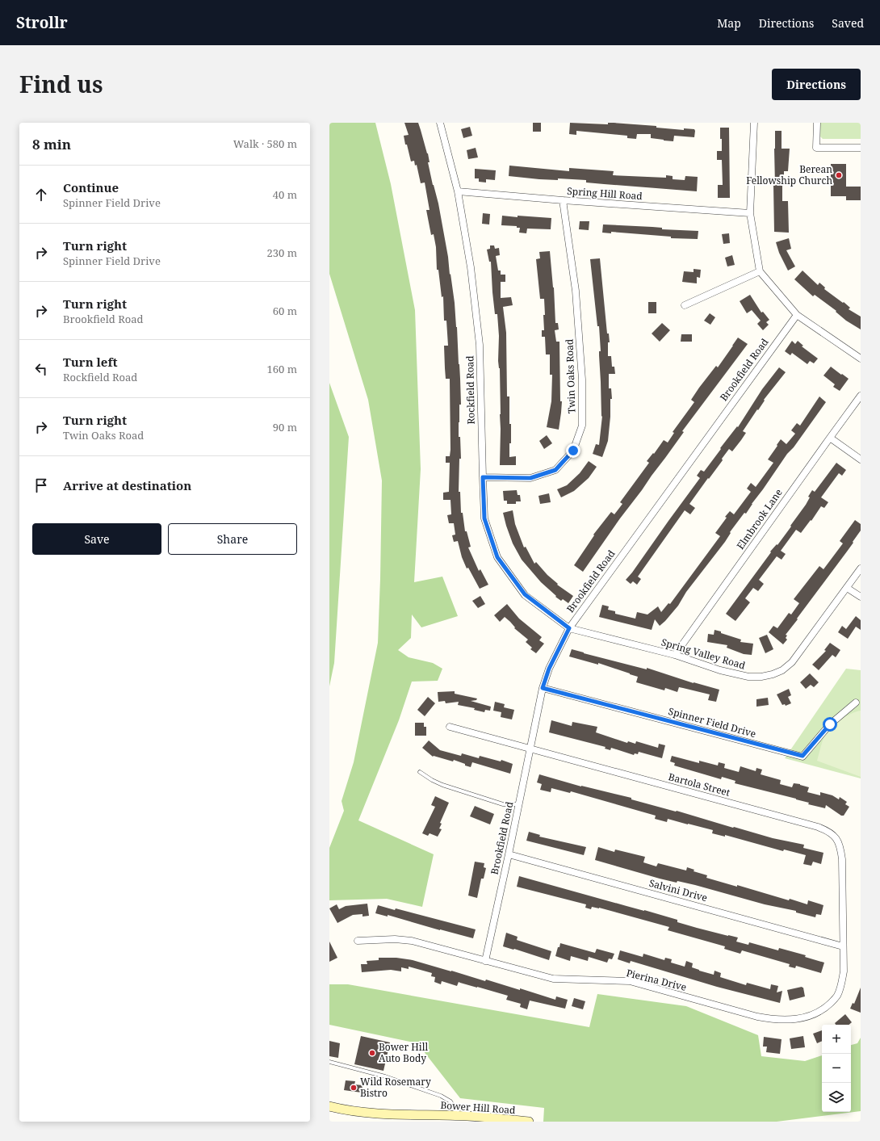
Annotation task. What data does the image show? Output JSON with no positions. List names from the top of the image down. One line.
{"streets":{"main road":["Bower Hill Road"],"street":["Spring Hill Road","Brookfield Road","Twin Oaks Road","Rockfield Road","Elmbrook Lane","Spring Valley Road","Spinner Field Drive","Bartola Street","Salvini Drive","Pierina Drive"]},"crossings":[["Spring Hill Road","Twin Oaks Road"],["Spring Hill Road","Rockfield Road"],["Brookfield Road","Rockfield Road"],["Brookfield Road","Spring Valley Road"],["Brookfield Road","Spinner Field Drive"],["Brookfield Road","Bartola Street"],["Brookfield Road","Salvini Drive"],["Brookfield Road","Pierina Drive"],["Twin Oaks Road","Rockfield Road"],["Rockfield Road","Spring Valley Road"],["Elmbrook Lane","Spring Valley Road"],["Bartola Street","Salvini Drive"],["Bartola Street","Pierina Drive"],["Salvini Drive","Pierina Drive"]],"places":["Berean Fellowship Church","Bower Hill Auto Body","Wild Rosemary Bistro"],"page":{"header":"Strollr","nav":["Map","Directions","Saved"],"title":"Find us","buttons":["Directions",["Save","Share"]],"heading":["8 min","Walk · 580 m"],"list":[["Continue","Spinner Field Drive","40 m"],["Turn right","Spinner Field Drive","230 m"],["Turn right","Brookfield Road","60 m"],["Turn left","Rockfield Road","160 m"],["Turn right","Twin Oaks Road","90 m"],"Arrive at destination"],"map_buttons":["+","−"]}}
